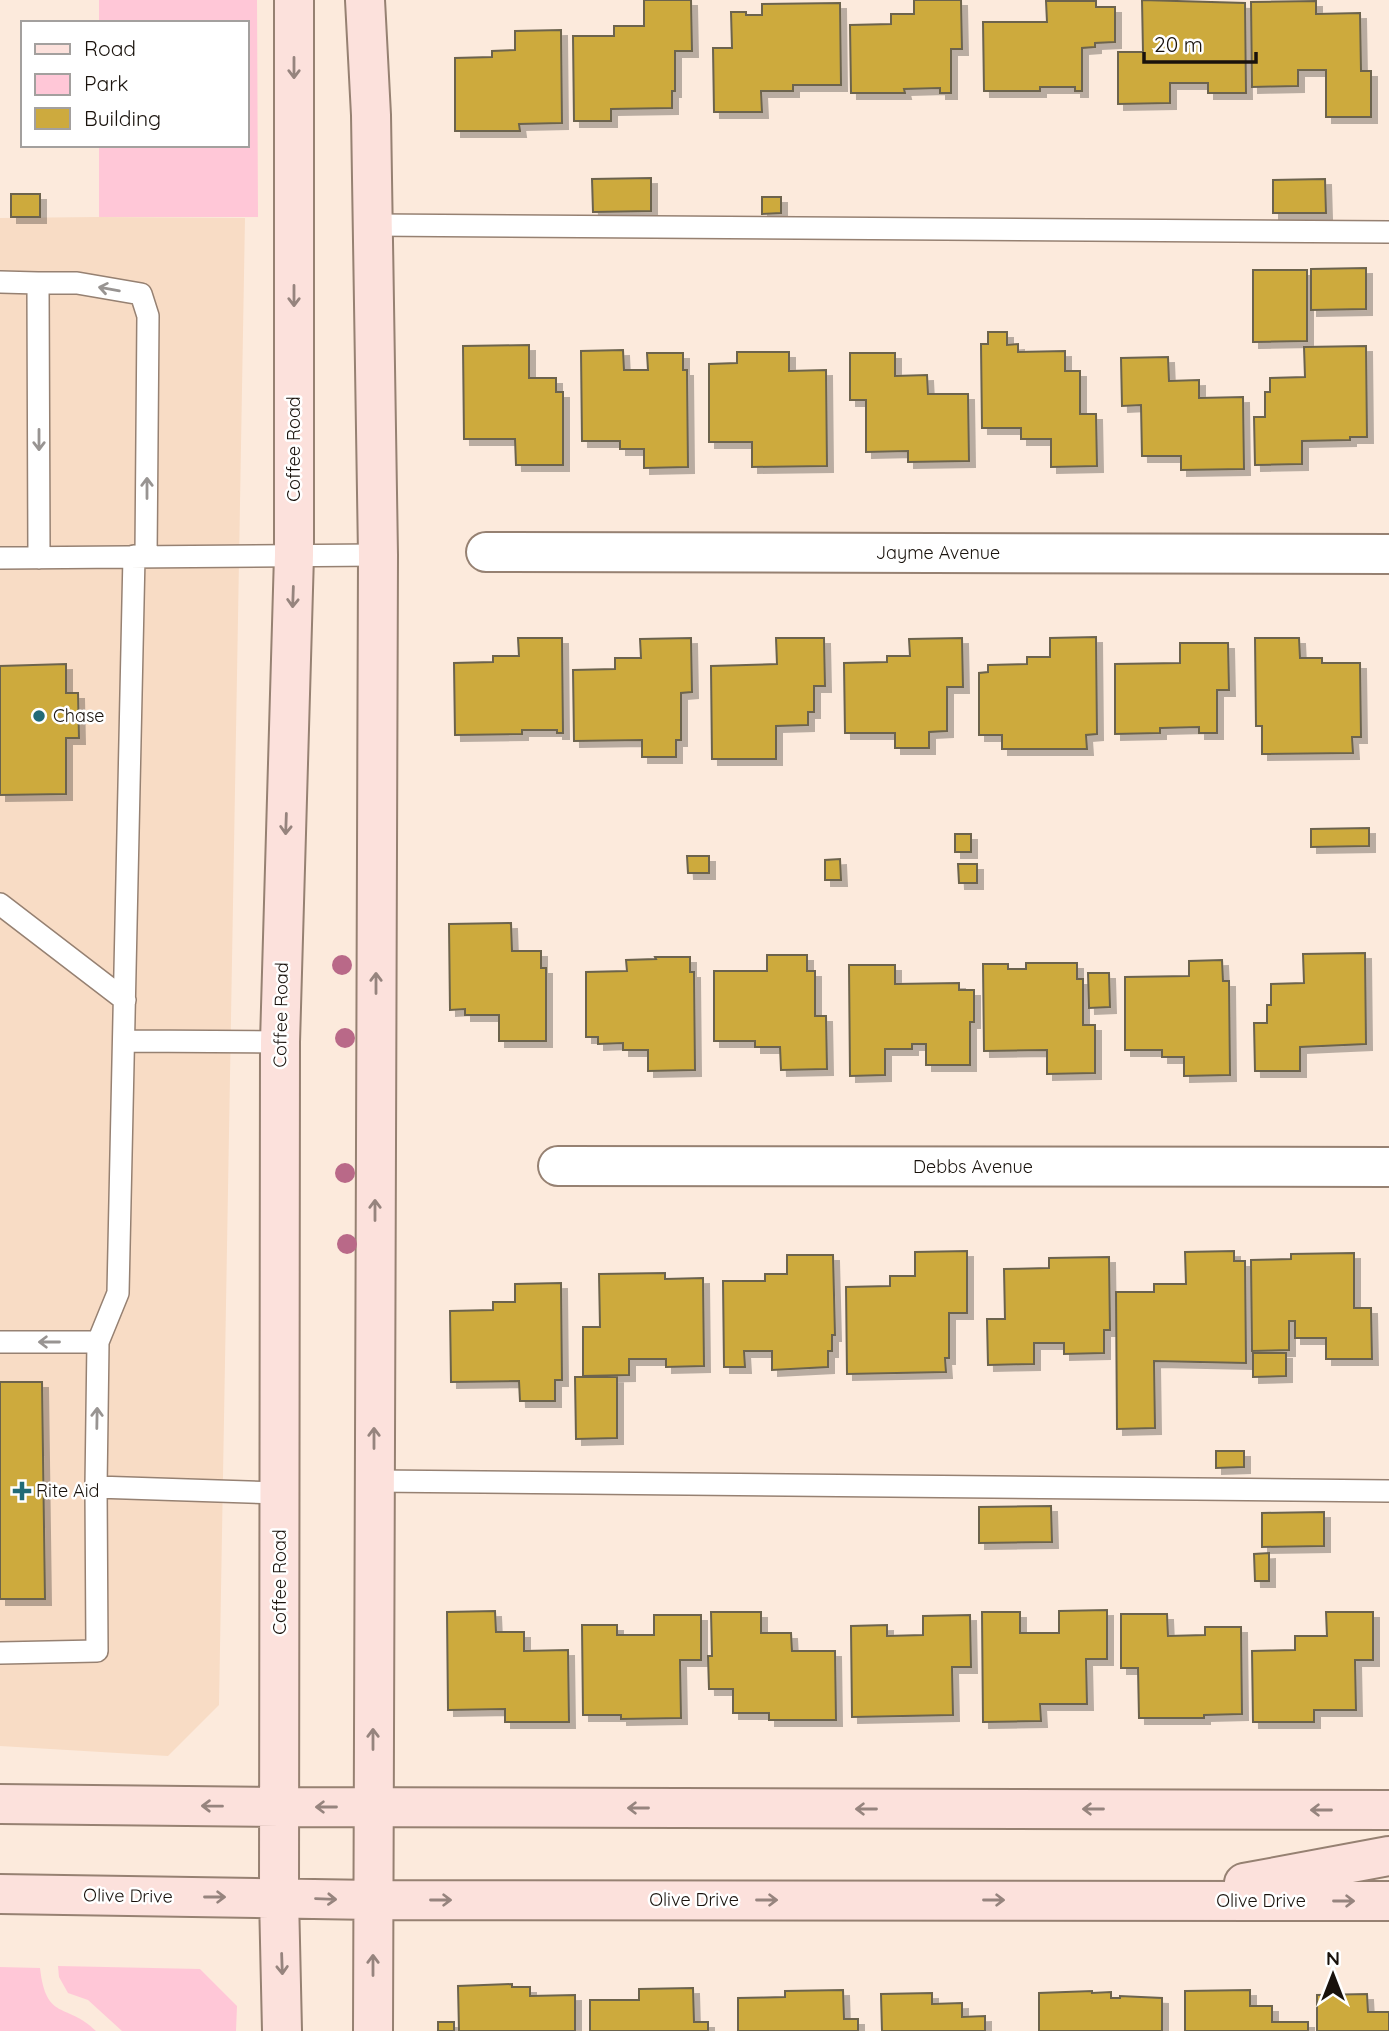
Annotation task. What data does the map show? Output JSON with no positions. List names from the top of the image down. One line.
{"streets":{"main road":["Coffee Road","Olive Drive"],"street":["Jayme Avenue","Debbs Avenue"]},"crossings":[["Coffee Road","Olive Drive"]],"places":{"other":["Chase"],"health":["Rite Aid"]},"legend":["Road","Park","Building"],"scale_bar":"20 m","north":"top"}
